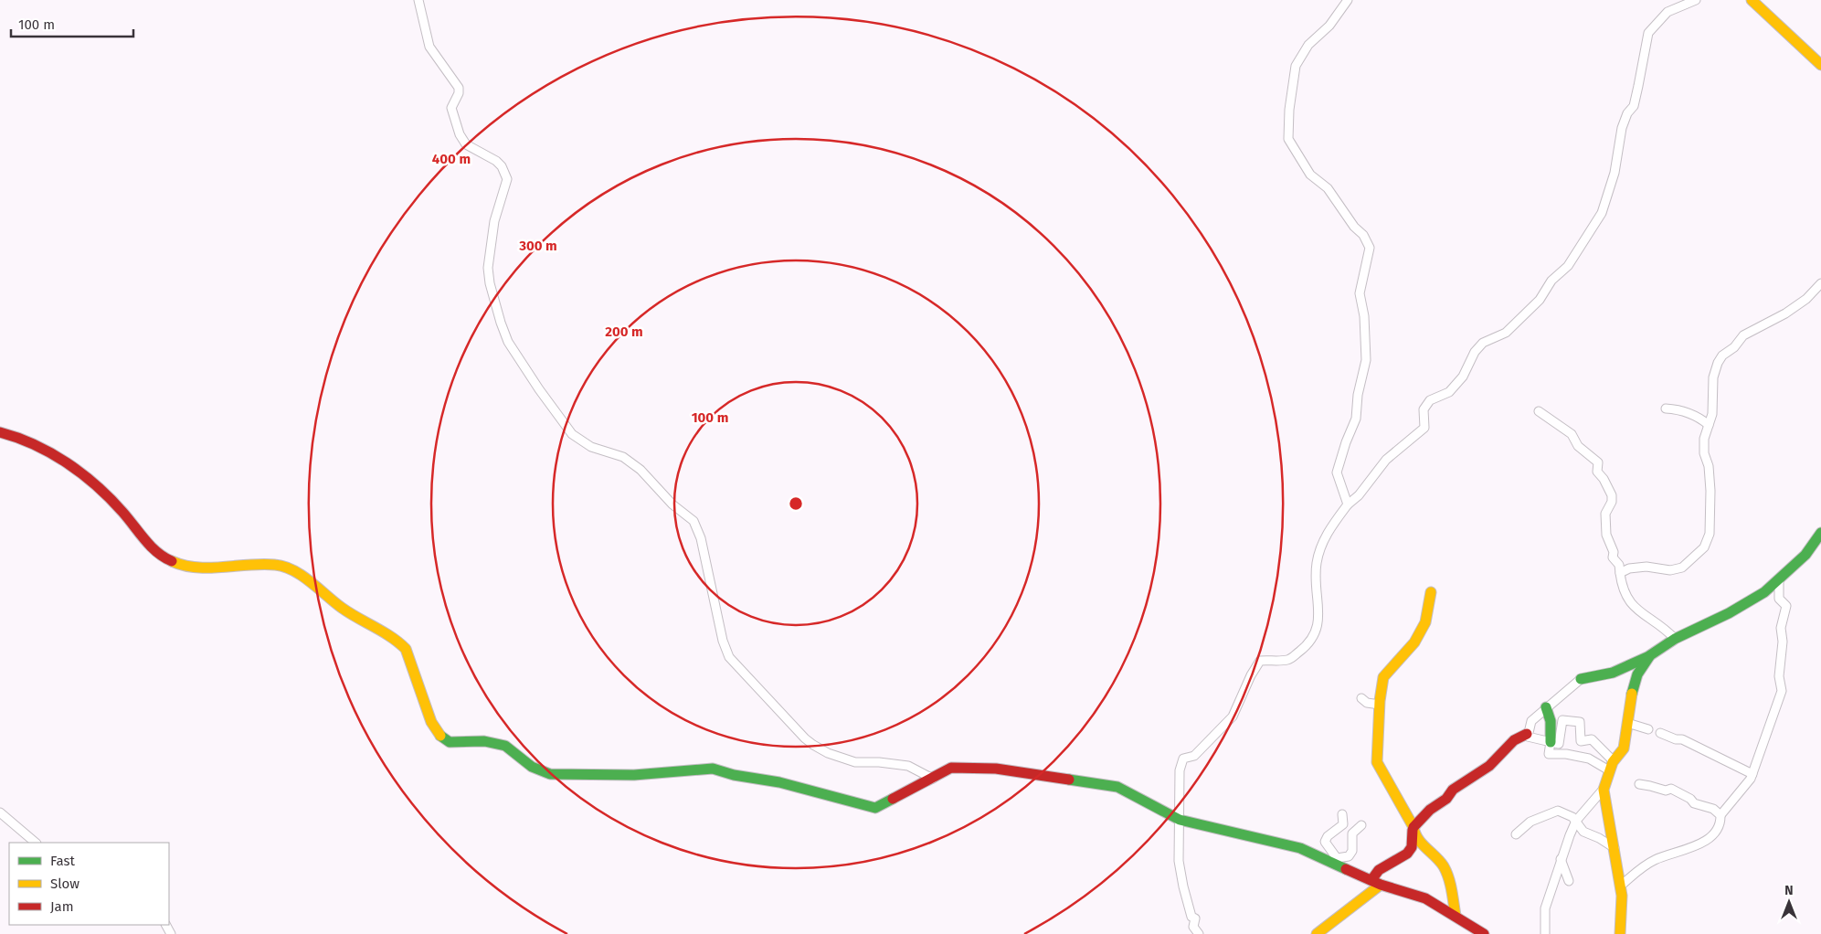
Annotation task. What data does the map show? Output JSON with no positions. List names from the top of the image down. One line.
{"legend":["Fast","Slow","Jam"],"scale_bar":"100 m","north":"top","rings":["400 m","300 m","200 m","100 m"]}
